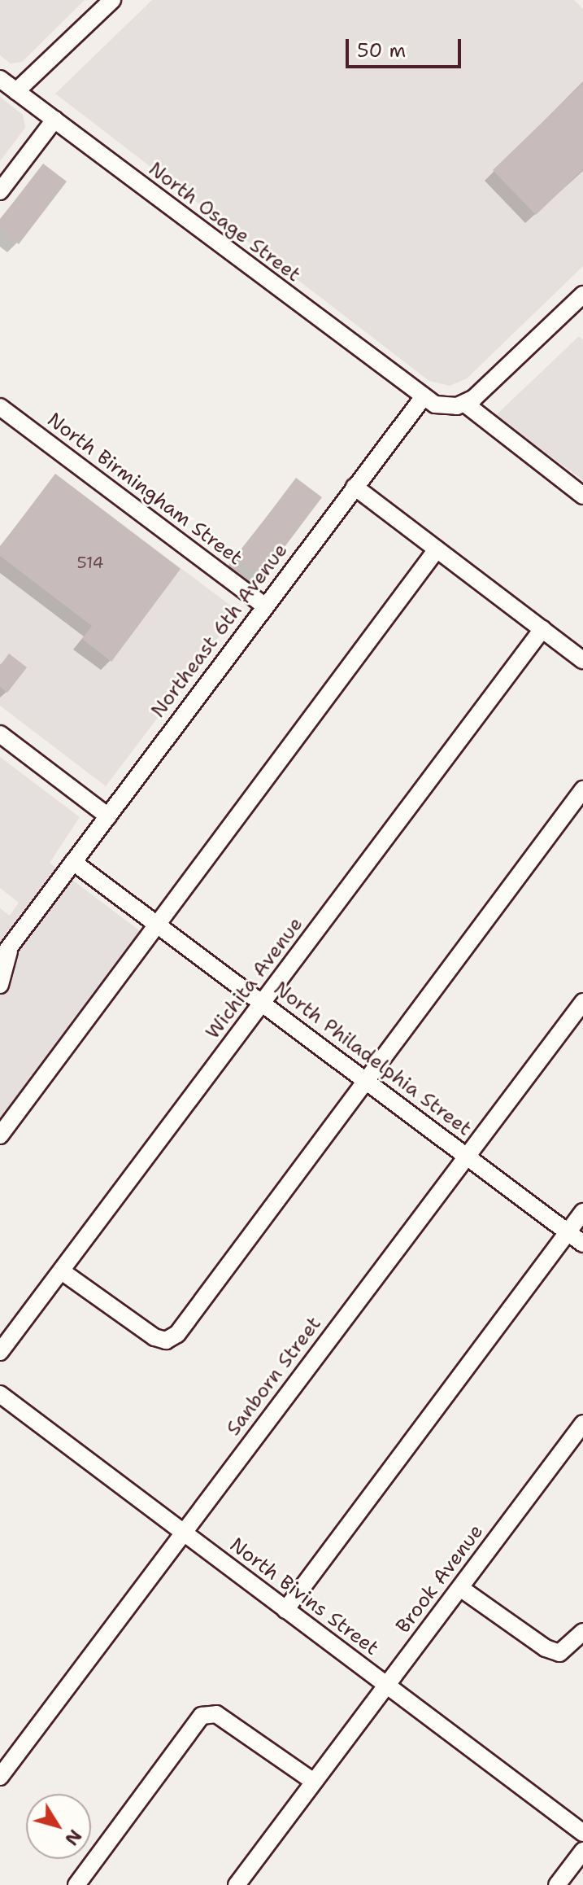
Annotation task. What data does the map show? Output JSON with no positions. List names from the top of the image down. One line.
{"streets":{"street":["North Osage Street","North Birmingham Street","Northeast 6th Avenue","Wichita Avenue","North Philadelphia Street","Sanborn Street","Brook Avenue","North Bivins Street"]},"crossings":[["North Osage Street","Northeast 6th Avenue"],["North Birmingham Street","Northeast 6th Avenue"],["Northeast 6th Avenue","North Philadelphia Street"],["Wichita Avenue","North Philadelphia Street"],["North Philadelphia Street","Sanborn Street"],["Sanborn Street","North Bivins Street"],["Brook Avenue","North Bivins Street"]],"house_numbers":["514"],"scale_bar":"50 m","north":"bottom right"}
